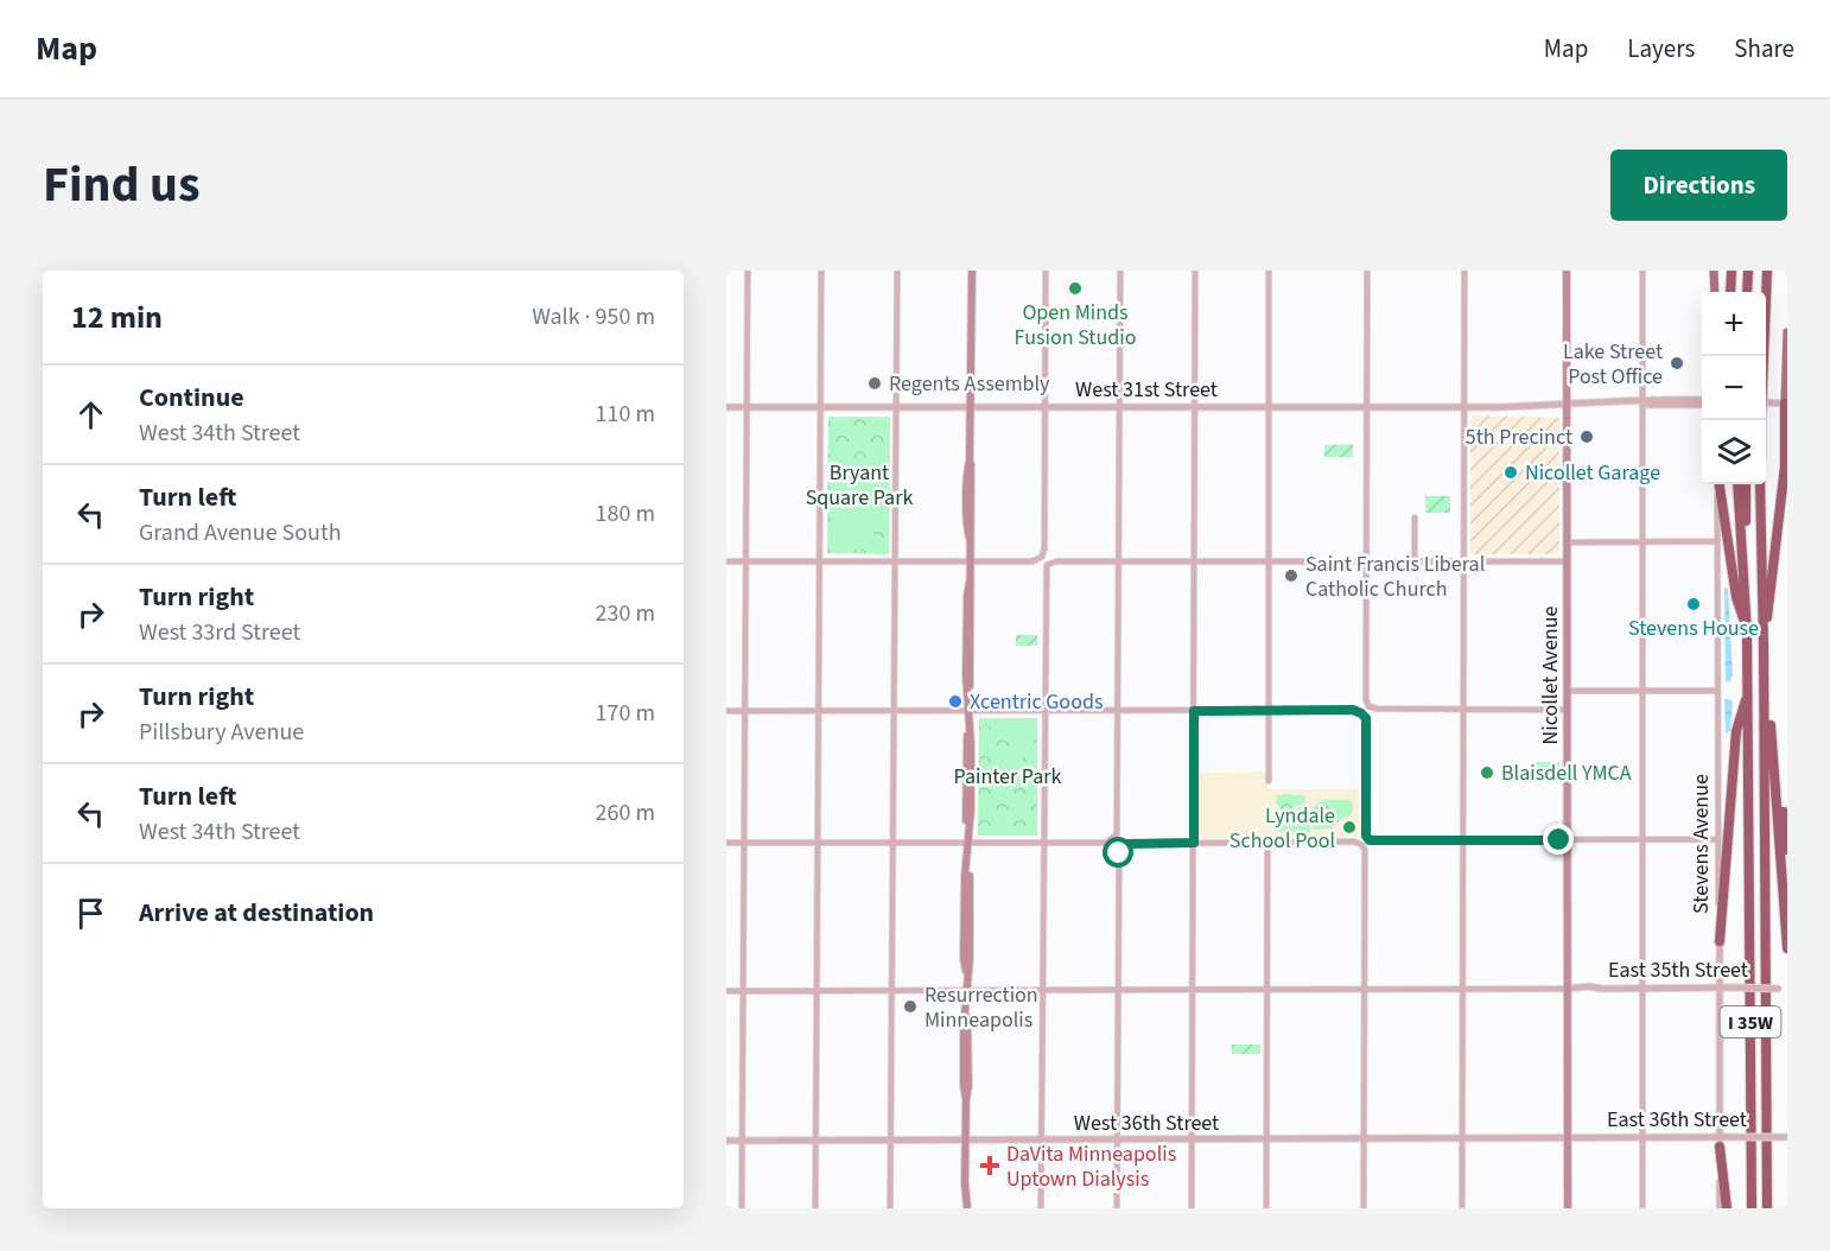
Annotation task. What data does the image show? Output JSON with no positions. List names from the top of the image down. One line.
{"streets":{"highway":["I 35W"],"main road":["Nicollet Avenue"],"street":["West 31st Street","Stevens Avenue","East 35th Street","East 36th Street","West 36th Street"]},"crossings":[["West 31st Street","Nicollet Avenue"],["Nicollet Avenue","East 35th Street"],["Nicollet Avenue","East 36th Street"],["Nicollet Avenue","West 36th Street"],["Stevens Avenue","East 35th Street"],["Stevens Avenue","East 36th Street"],["East 36th Street","West 36th Street"]],"parks":["Bryant Square Park","Painter Park"],"places":{"other":["Open Minds Fusion Studio","Lake Street Post Office","Regents Assembly","5th Precinct","Nicollet Garage","Saint Francis Liberal Catholic Church","Stevens House","Xcentric Goods","Blaisdell YMCA","Lyndale School Pool","Resurrection Minneapolis"],"health":["DaVita Minneapolis Uptown Dialysis"]},"page":{"header":"Map","nav":["Map","Layers","Share"],"title":"Find us","buttons":"Directions","heading":["12 min","Walk · 950 m"],"map_buttons":["+","−"],"list":[["Continue","West 34th Street","110 m"],["Turn left","Grand Avenue South","180 m"],["Turn right","West 33rd Street","230 m"],["Turn right","Pillsbury Avenue","170 m"],["Turn left","West 34th Street","260 m"],"Arrive at destination"]}}
